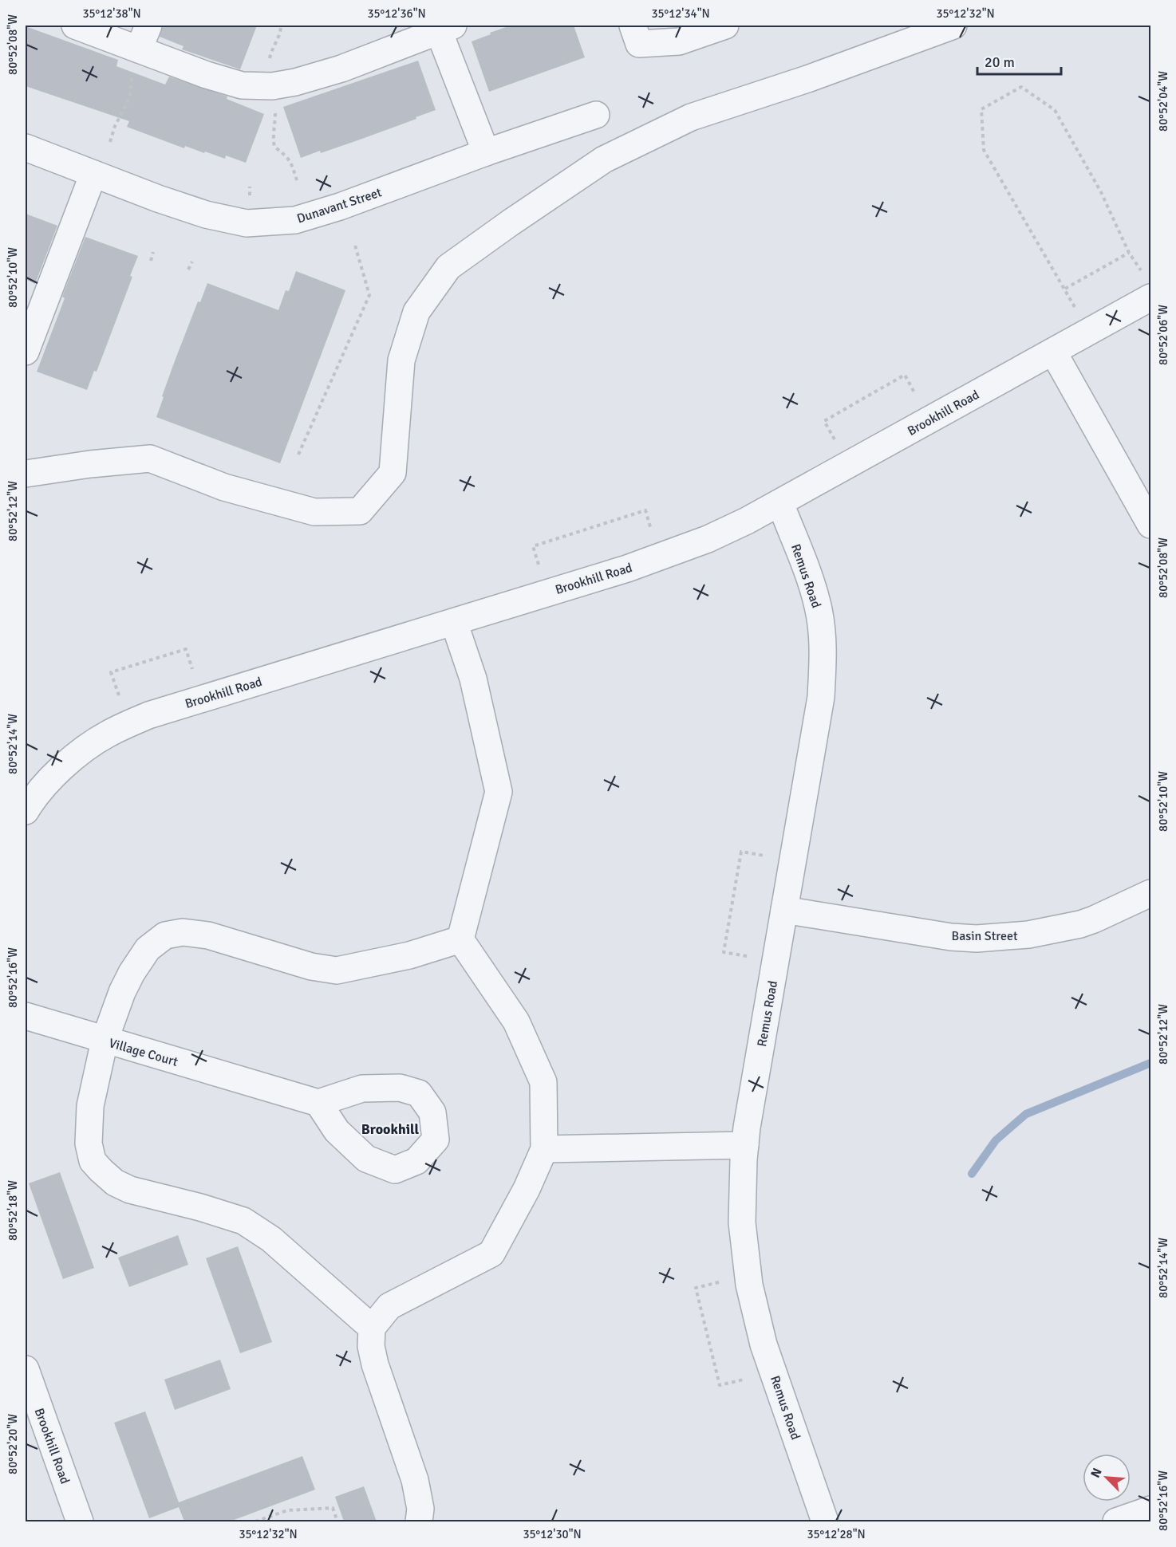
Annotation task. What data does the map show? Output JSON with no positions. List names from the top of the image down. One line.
{"streets":{"street":["Dunavant Street","Brookhill Road","Remus Road","Basin Street","Village Court"]},"crossings":[["Brookhill Road","Remus Road"],["Remus Road","Basin Street"]],"districts":["Brookhill"],"scale_bar":"20 m","north":"top left","coordinates":["35°12'38\"N","35°12'36\"N","35°12'34\"N","35°12'32\"N","80°52'08\"W","80°52'04\"W","80°52'10\"W","80°52'06\"W","80°52'12\"W","80°52'14\"W","80°52'16\"W","80°52'18\"W","80°52'20\"W","35°12'30\"N","35°12'28\"N"]}
